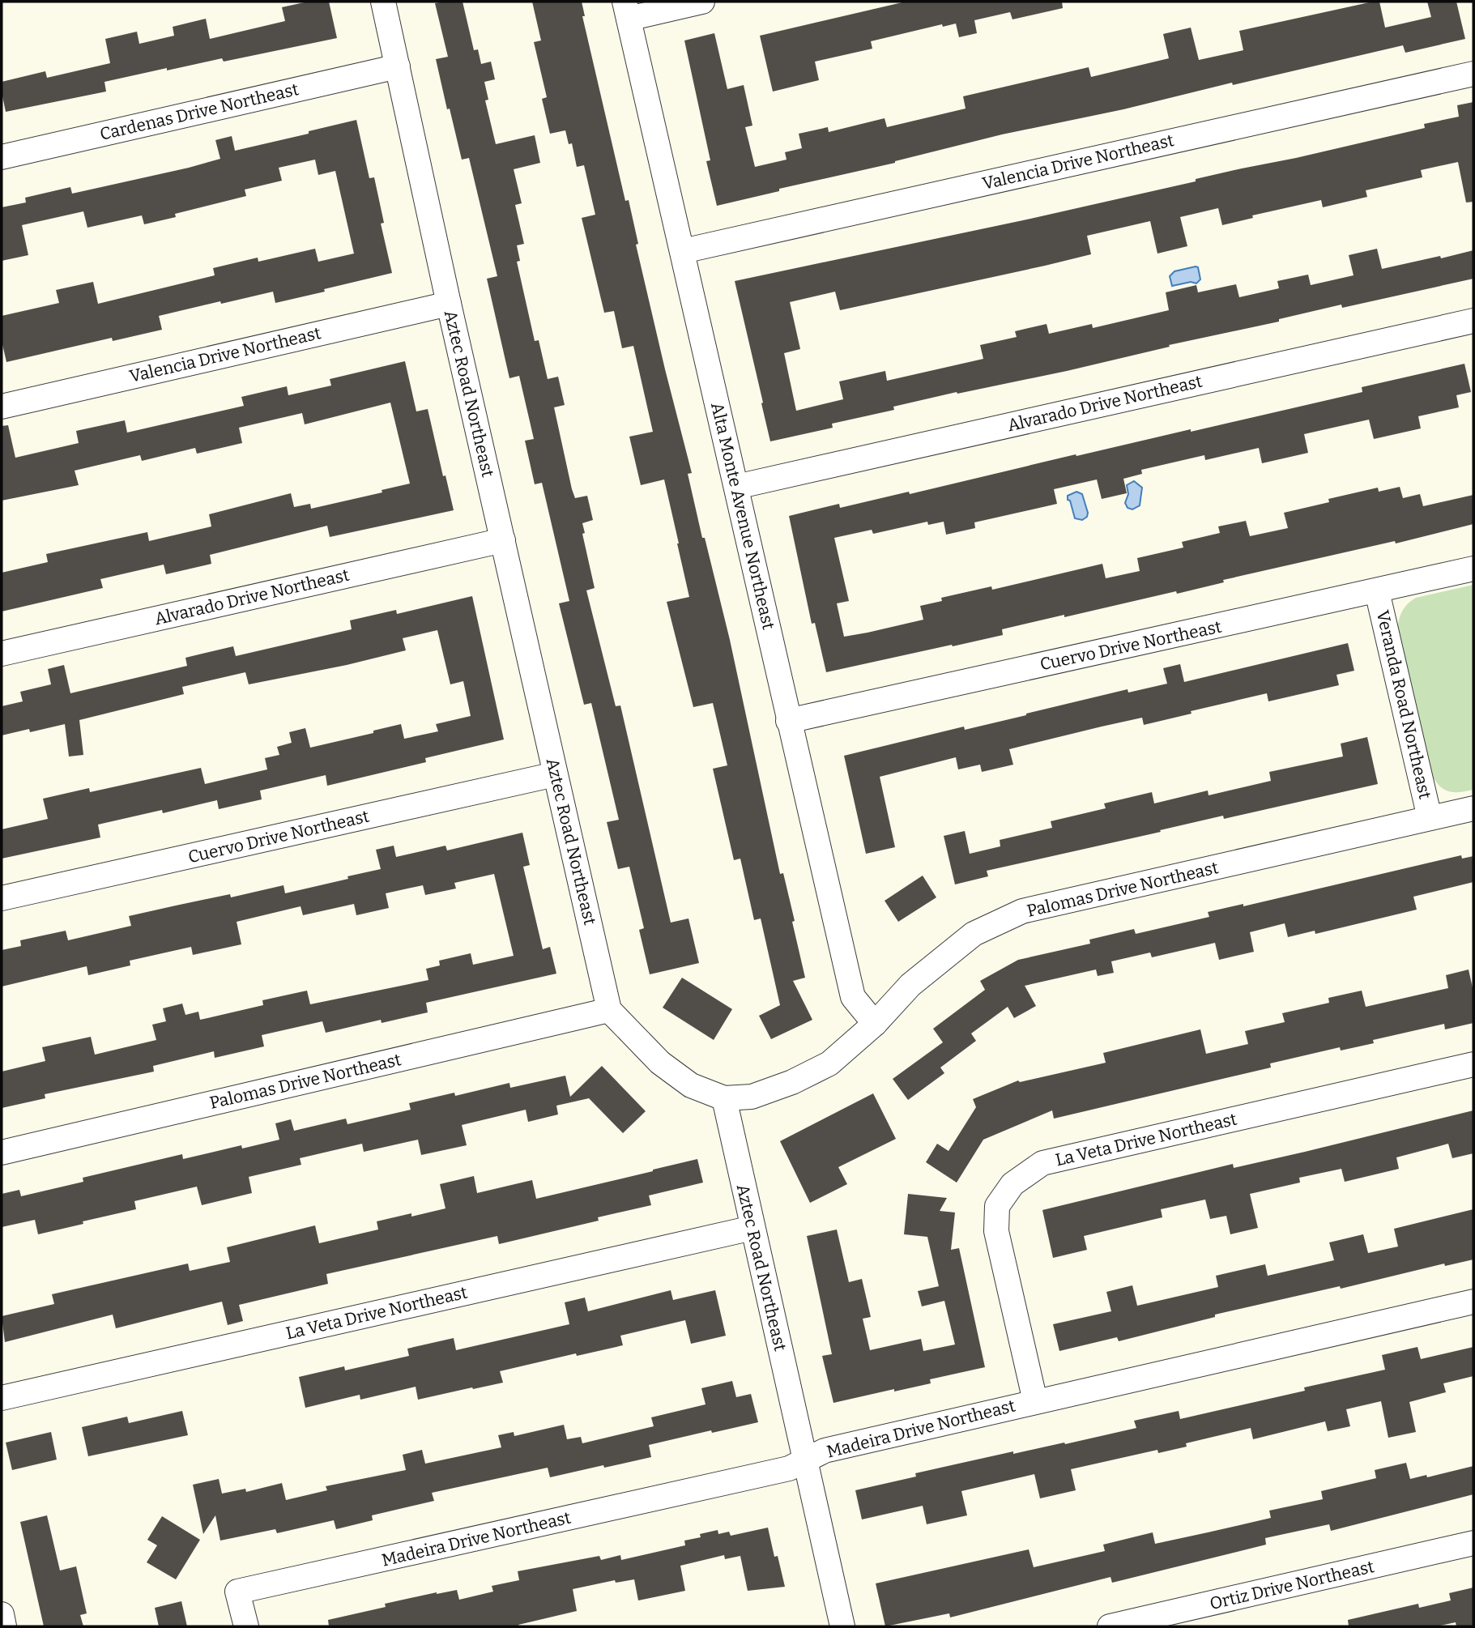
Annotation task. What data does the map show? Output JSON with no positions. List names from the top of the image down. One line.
{"streets":{"street":["Cardenas Drive Northeast","Valencia Drive Northeast","Aztec Road Northeast","Alvarado Drive Northeast","Alta Monte Avenue Northeast","Cuervo Drive Northeast","Veranda Road Northeast","Palomas Drive Northeast","La Veta Drive Northeast","Madeira Drive Northeast","Ortiz Drive Northeast"]},"crossings":[["Cardenas Drive Northeast","Aztec Road Northeast"],["Valencia Drive Northeast","Aztec Road Northeast"],["Valencia Drive Northeast","Alta Monte Avenue Northeast"],["Aztec Road Northeast","Alvarado Drive Northeast"],["Aztec Road Northeast","Cuervo Drive Northeast"],["Aztec Road Northeast","Palomas Drive Northeast"],["Aztec Road Northeast","La Veta Drive Northeast"],["Aztec Road Northeast","Madeira Drive Northeast"],["Alvarado Drive Northeast","Alta Monte Avenue Northeast"],["Alta Monte Avenue Northeast","Cuervo Drive Northeast"],["Alta Monte Avenue Northeast","Palomas Drive Northeast"],["Cuervo Drive Northeast","Veranda Road Northeast"],["Veranda Road Northeast","Palomas Drive Northeast"],["La Veta Drive Northeast","Madeira Drive Northeast"]]}
